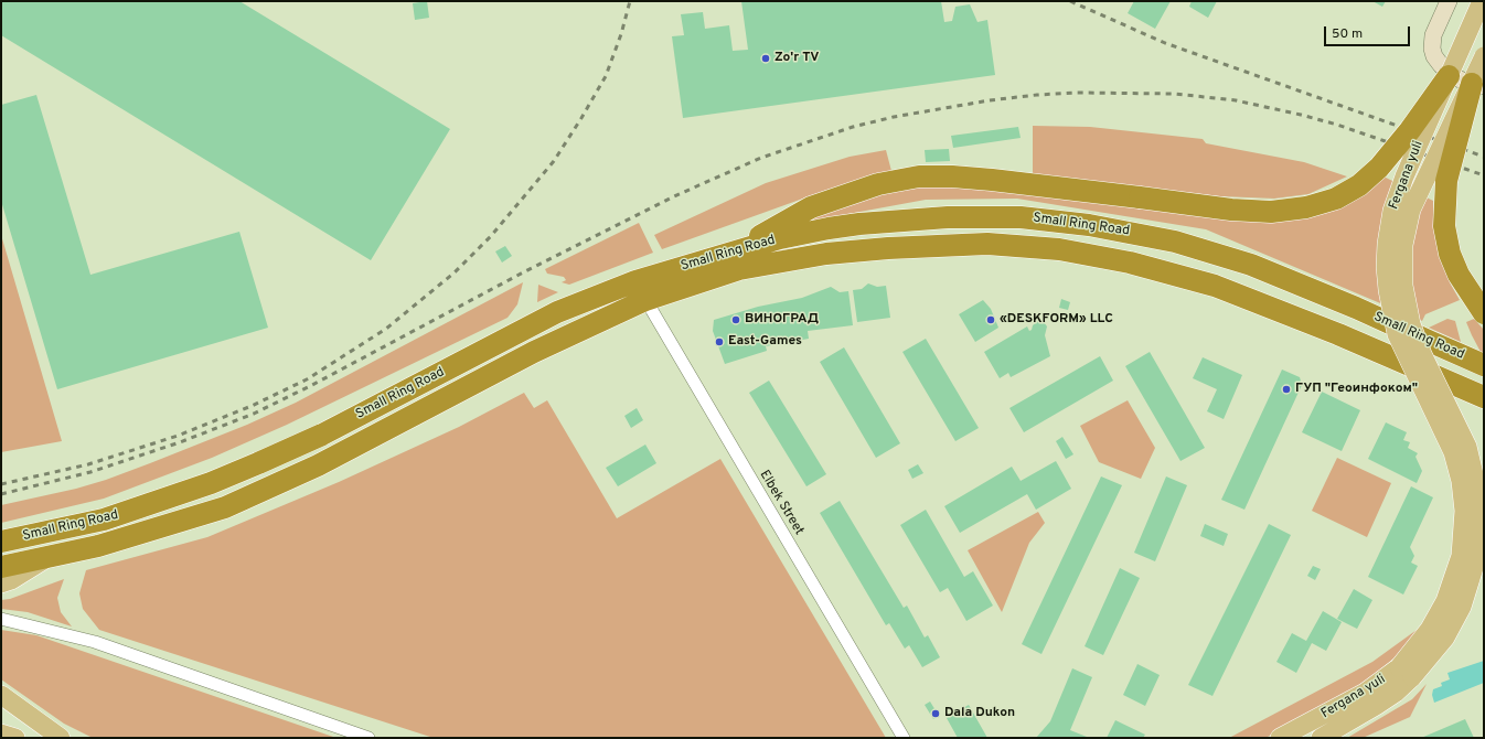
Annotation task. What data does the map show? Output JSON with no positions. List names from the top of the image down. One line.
{"streets":{"highway":["Small Ring Road"],"main road":["Fergana yuli"],"street":["Elbek Street"]},"crossings":[["Small Ring Road","Elbek Street"]],"places":["Zo'r TV","ВИНОГРАД","«DESKFORM» LLC","East-Games","ГУП \"Геоинфоком\"","Dala Dukon"],"scale_bar":"50 m"}
